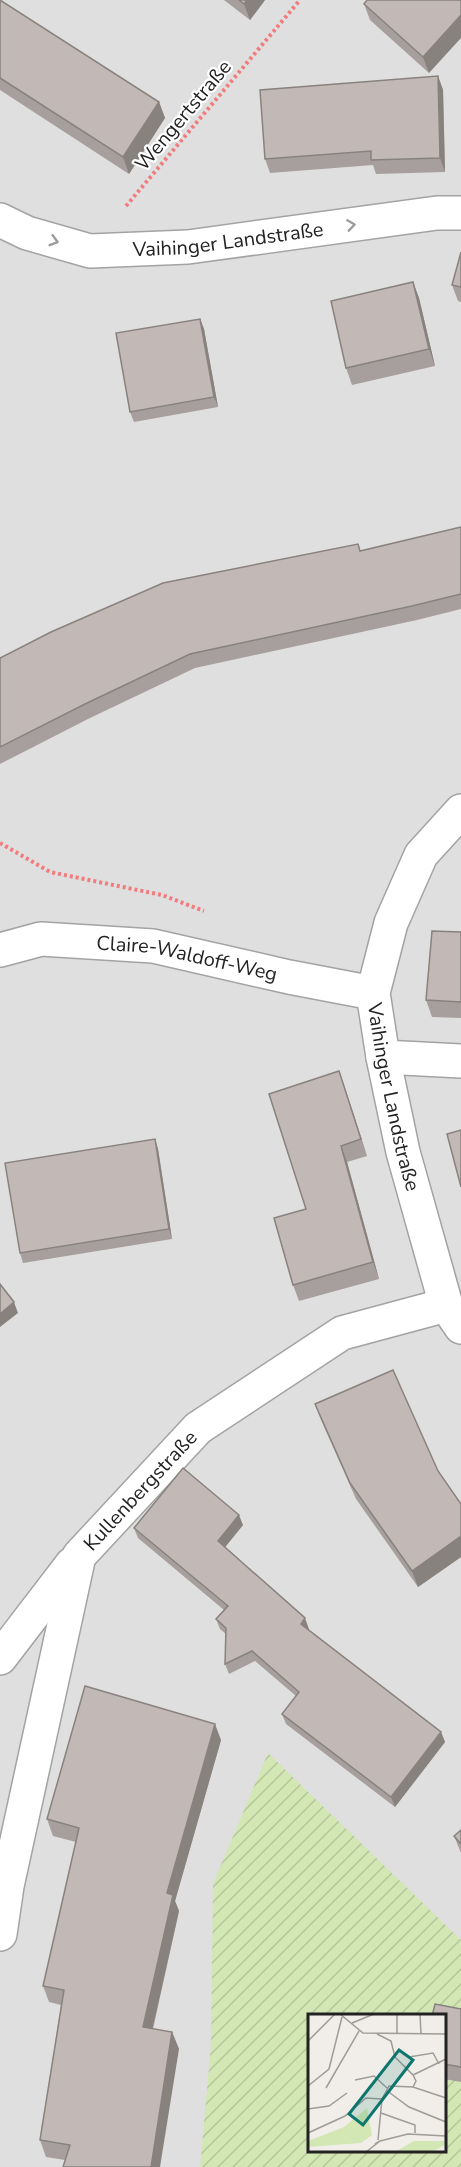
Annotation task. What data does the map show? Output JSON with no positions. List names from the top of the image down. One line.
{"streets":{"street":["Vaihinger Landstraße","Claire-Waldoff-Weg","Kullenbergstraße"],"path":["Wengertstraße"]},"crossings":[["Wengertstraße","Vaihinger Landstraße"],["Vaihinger Landstraße","Claire-Waldoff-Weg"],["Vaihinger Landstraße","Kullenbergstraße"]],"one_way":["Vaihinger Landstraße"]}
